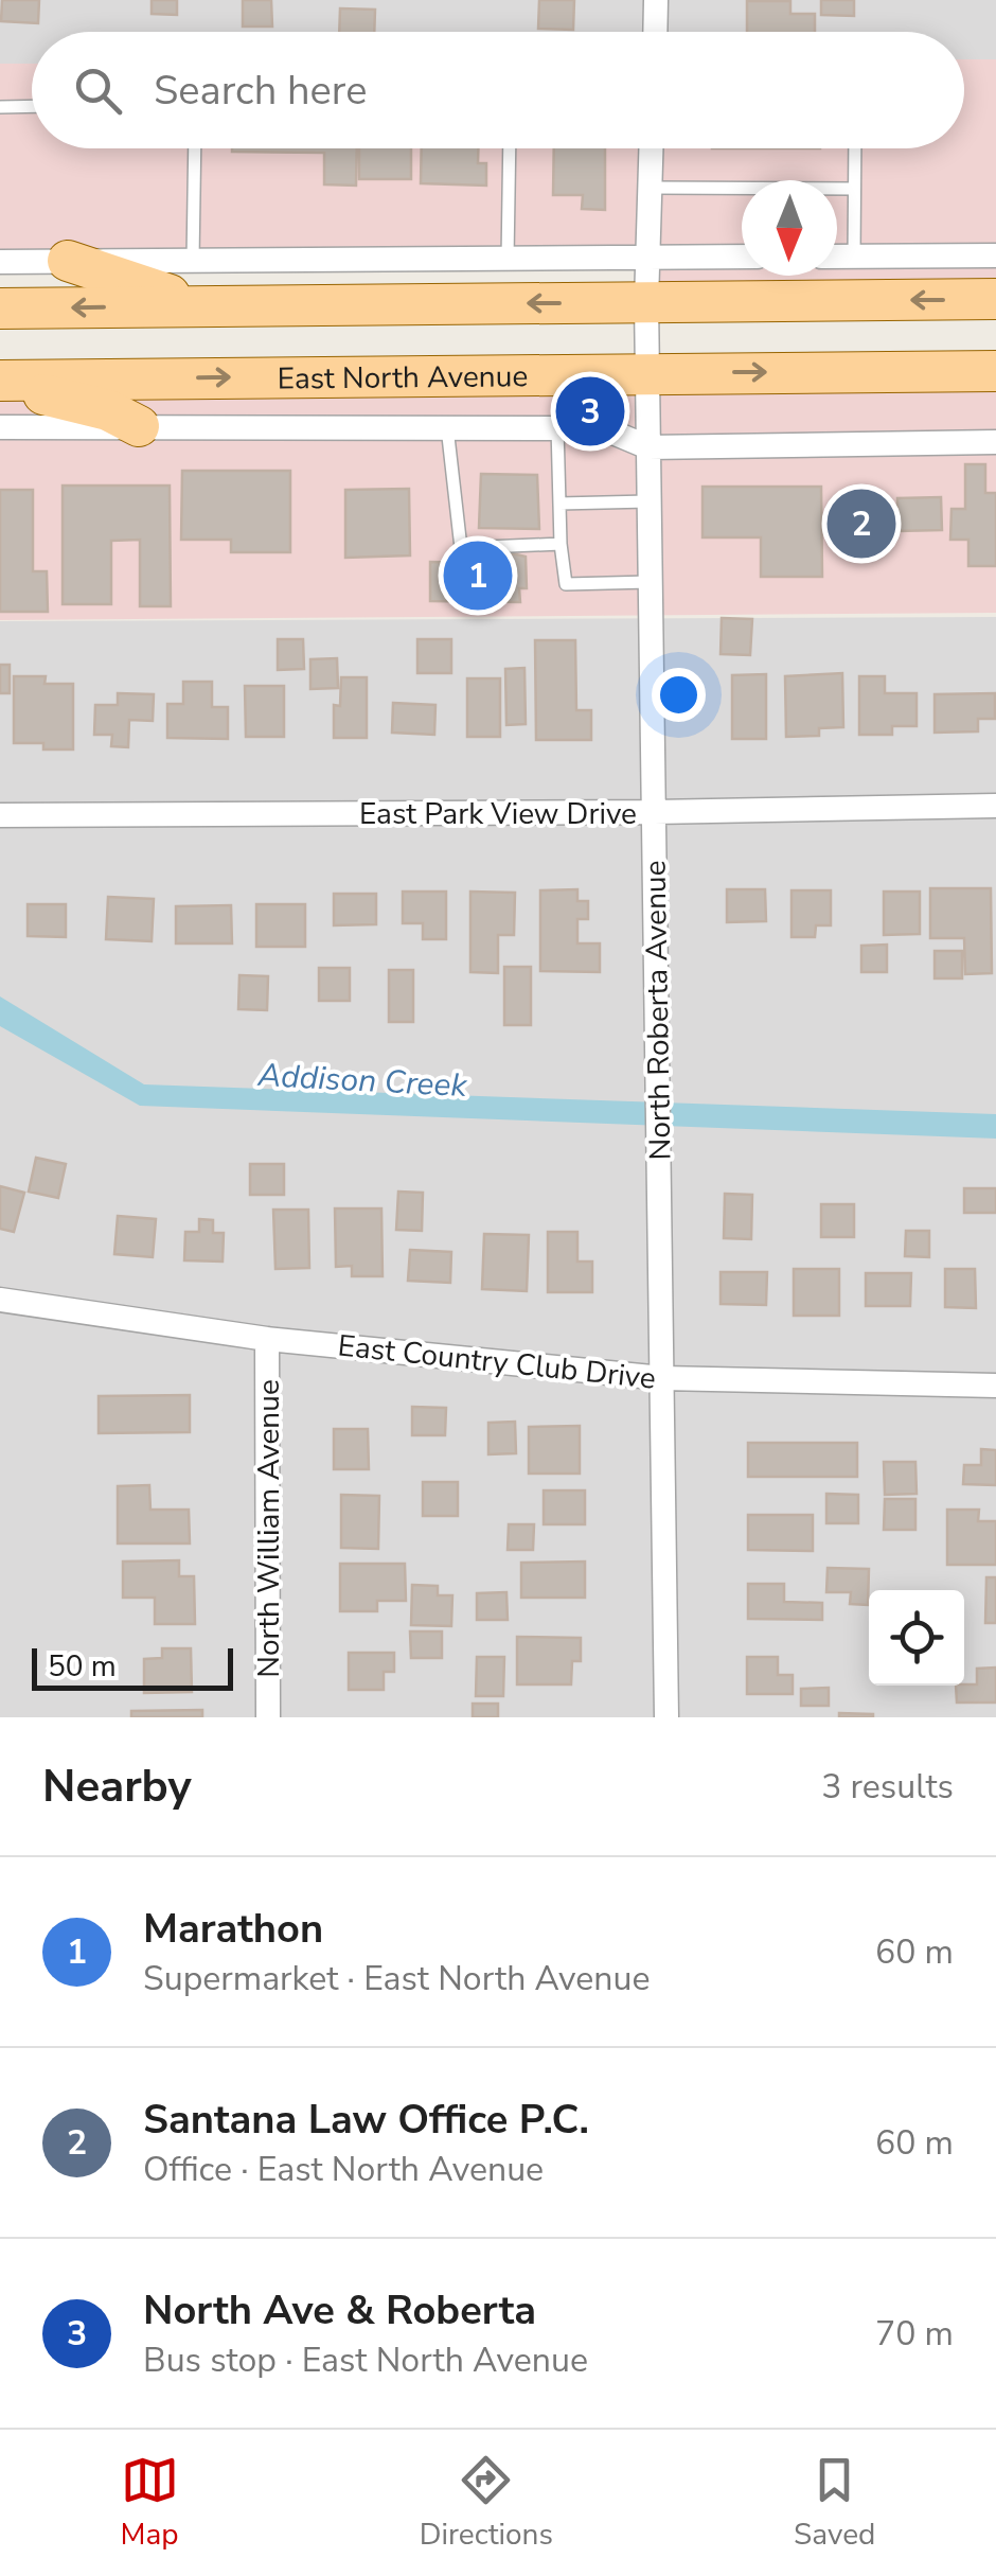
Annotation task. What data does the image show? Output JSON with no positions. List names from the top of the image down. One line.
{"streets":{"main road":["East North Avenue"],"street":["East Park View Drive","North Roberta Avenue","East Country Club Drive","North William Avenue"]},"crossings":[["East North Avenue","North Roberta Avenue"],["East Park View Drive","North Roberta Avenue"],["North Roberta Avenue","East Country Club Drive"],["East Country Club Drive","North William Avenue"]],"water":["Addison Creek"],"scale_bar":"50 m","north":"bottom","page":{"search":"Search here","pins":["3","2","1"],"scale":"50 m","heading":["Nearby","3 results"],"list":[{"mark":"1","name":"Marathon","note":"Supermarket · East North Avenue","value":"60 m"},{"mark":"2","name":"Santana Law Office P.C.","note":"Office · East North Avenue","value":"60 m"},{"mark":"3","name":"North Ave & Roberta","note":"Bus stop · East North Avenue","value":"70 m"}],"nav":["Map","Directions","Saved"]}}
